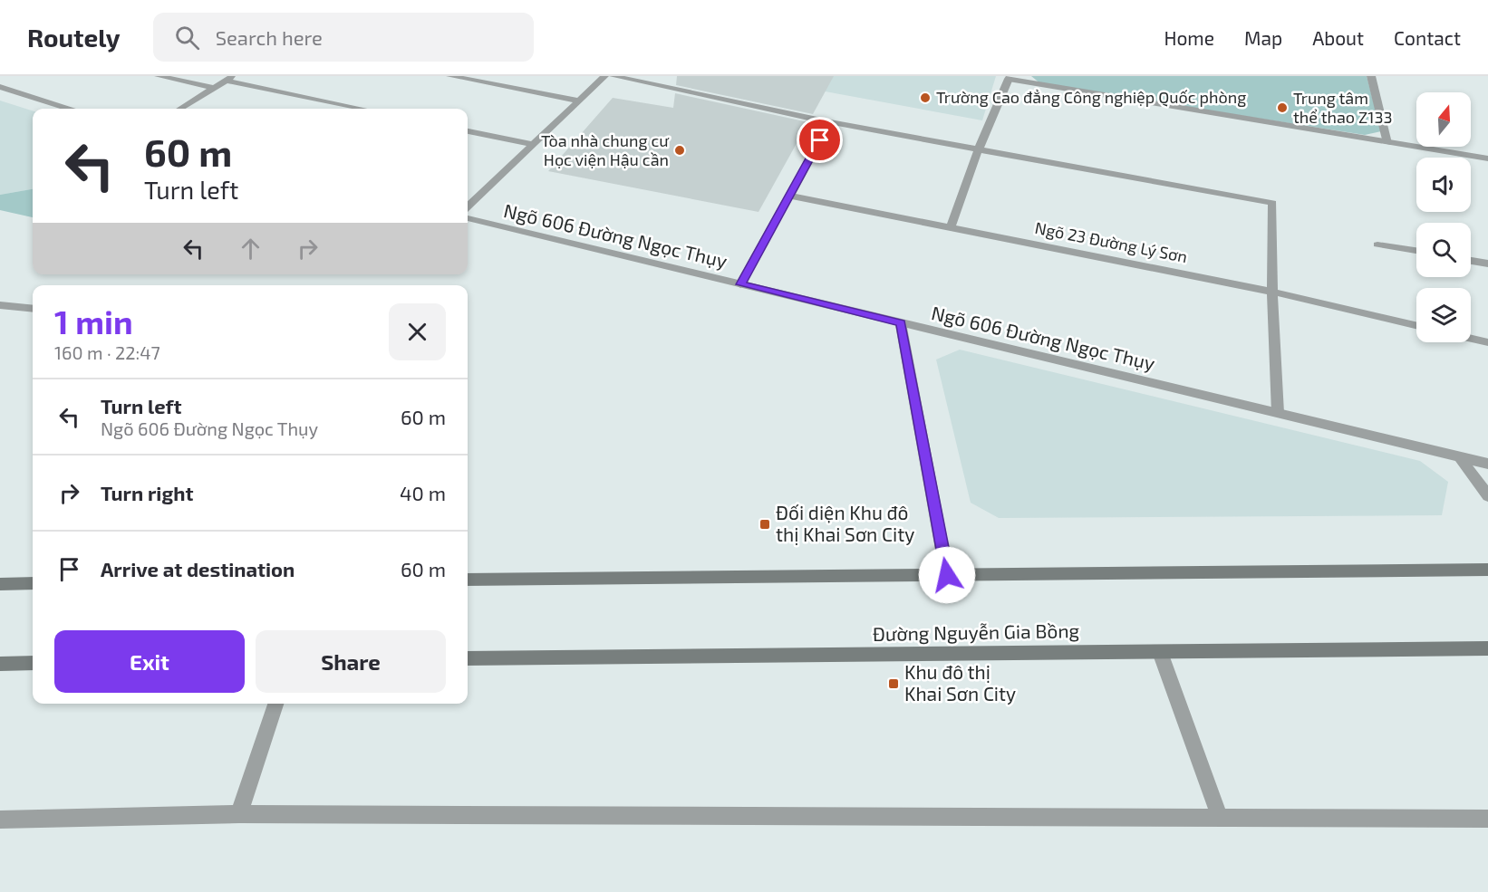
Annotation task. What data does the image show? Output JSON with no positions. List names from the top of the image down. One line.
{"streets":{"main road":["Đường Nguyễn Gia Bồng"],"street":["Ngõ 606 Đường Ngọc Thụy","Ngõ 23 Đường Lý Sơn"]},"places":{"other":["Trường Cao đẳng Công nghiệp Quốc phòng","Trung tâm thể thao Z133","Tòa nhà chung cư Học viện Hậu cần"],"transit":["Đối diện Khu đô thị Khai Sơn City","Khu đô thị Khai Sơn City"]},"north":"top","page":{"header":"Routely","search":"Search here","nav":["Home","Map","About","Contact"],"turn":["60 m","Turn left"],"heading":["1 min","160 m · 22:47"],"list":[{"name":"Turn left","note":"Ngõ 606 Đường Ngọc Thụy","value":"60 m"},{"name":"Turn right","value":"40 m"},{"name":"Arrive at destination","value":"60 m"}],"buttons":["Exit","Share"]}}
